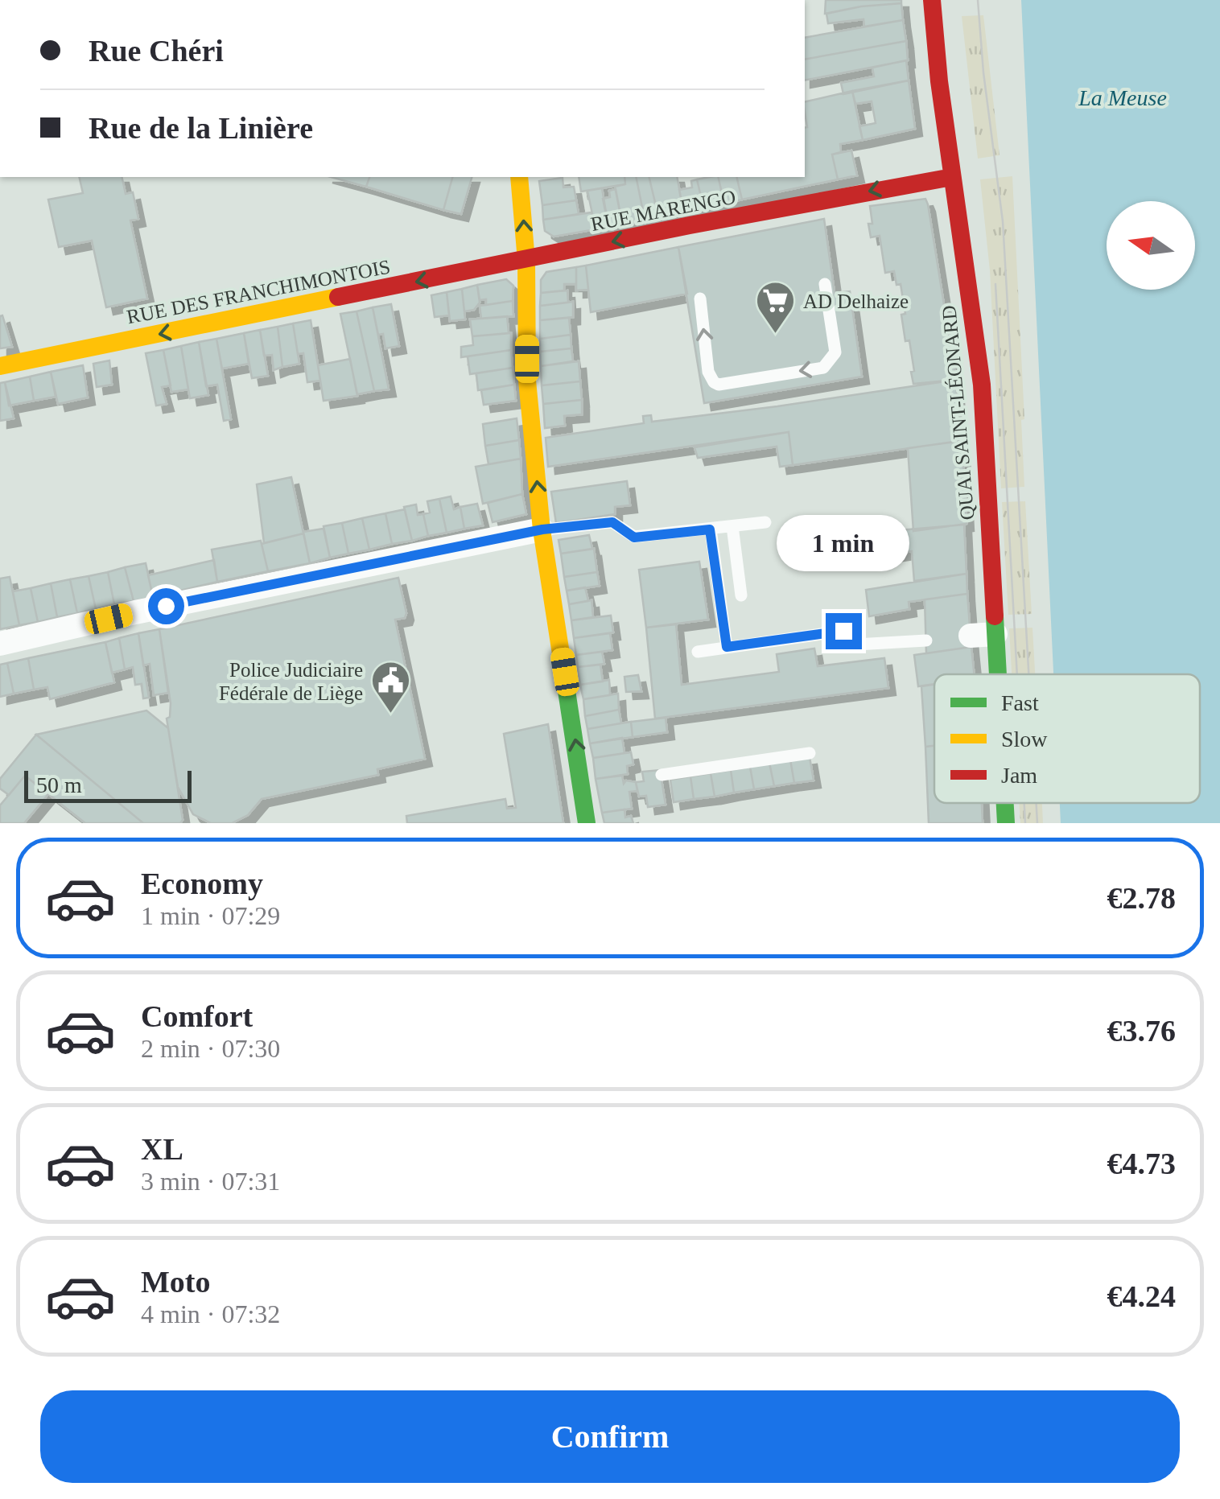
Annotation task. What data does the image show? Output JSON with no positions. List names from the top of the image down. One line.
{"streets":{"street":["RUE MARENGO","RUE DES FRANCHIMONTOIS","QUAI SAINT-LÉONARD"]},"crossings":[["RUE MARENGO","RUE DES FRANCHIMONTOIS"],["RUE MARENGO","QUAI SAINT-LÉONARD"]],"one_way":["RUE MARENGO","RUE DES FRANCHIMONTOIS"],"water":["La Meuse"],"places":{"supermarket":["AD Delhaize"],"public building":["Police Judiciaire Fédérale de Liège"]},"legend":["Fast","Slow","Jam"],"scale_bar":"50 m","north":"left","page":{"banner":["Rue Chéri","Rue de la Linière"],"bubble":"1 min","scale":"50 m","list":[{"name":"Economy","note":"1 min · 07:29","value":"€2.78"},{"name":"Comfort","note":"2 min · 07:30","value":"€3.76"},{"name":"XL","note":"3 min · 07:31","value":"€4.73"},{"name":"Moto","note":"4 min · 07:32","value":"€4.24"}],"buttons":"Confirm"}}
